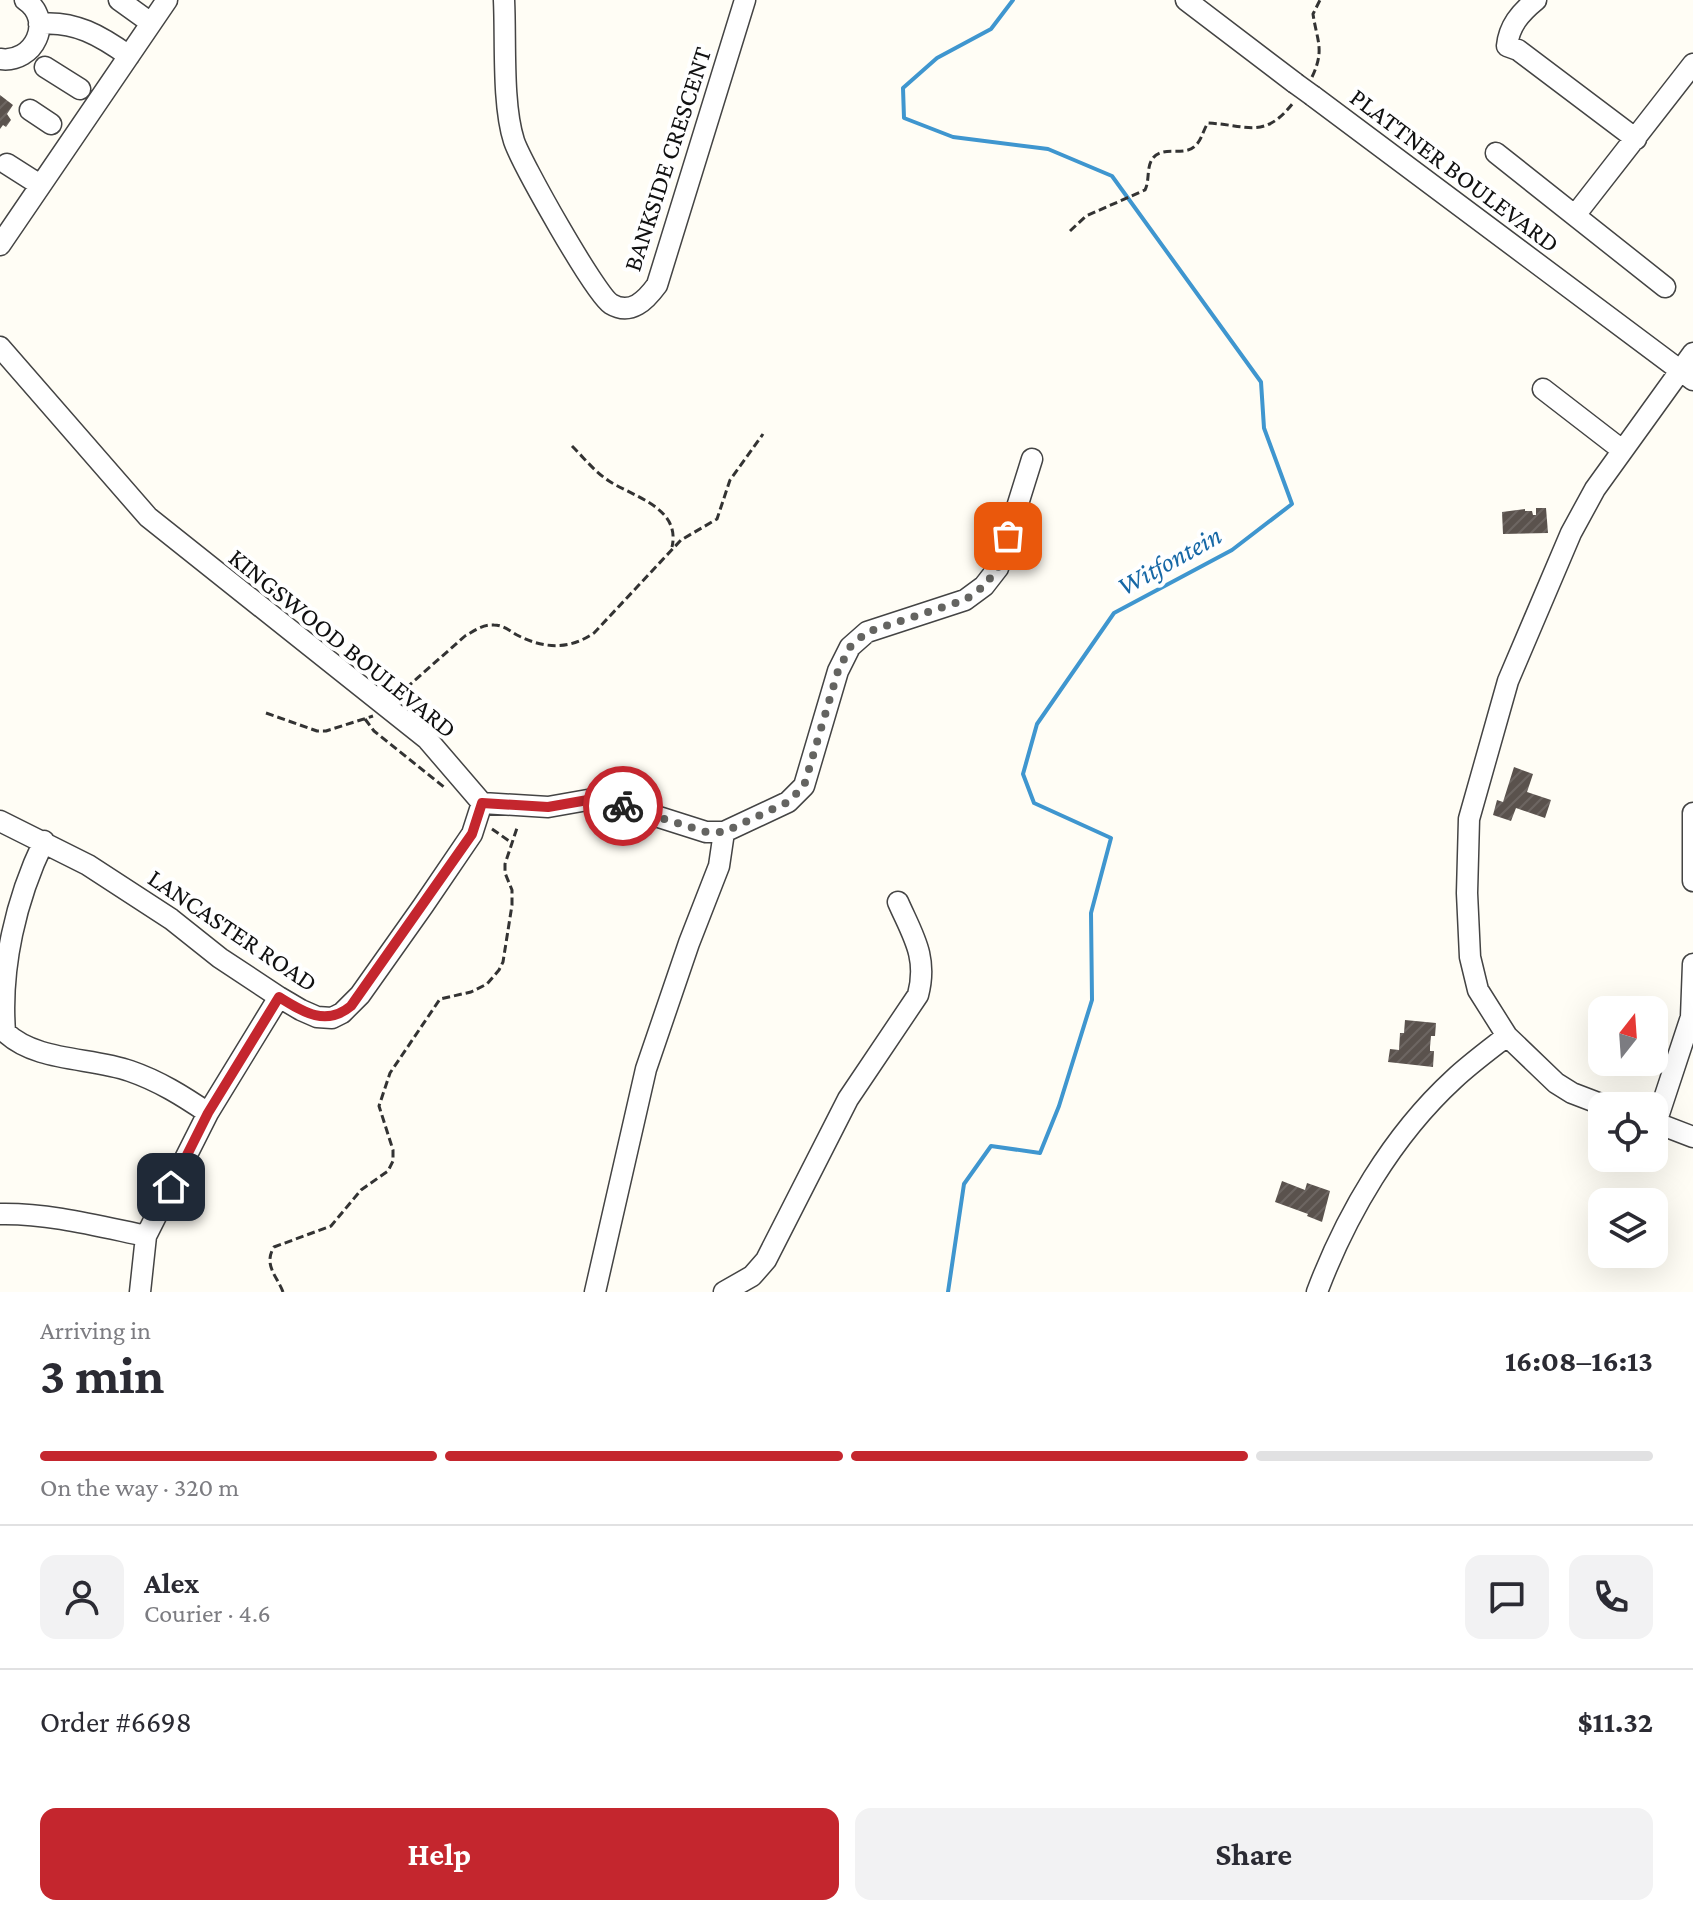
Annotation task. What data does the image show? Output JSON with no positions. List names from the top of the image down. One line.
{"streets":{"street":["BANKSIDE CRESCENT","PLATTNER BOULEVARD","KINGSWOOD BOULEVARD","LANCASTER ROAD"]},"crossings":[["KINGSWOOD BOULEVARD","LANCASTER ROAD"]],"water":["Witfontein"],"north":"top","page":{"heading":["3 min","Arriving in","16:08–16:13"],"panel":["Alex","Courier · 4.6","Order #6698","$11.32"],"bar":"On the way · 320 m","buttons":["Help","Share"]}}
